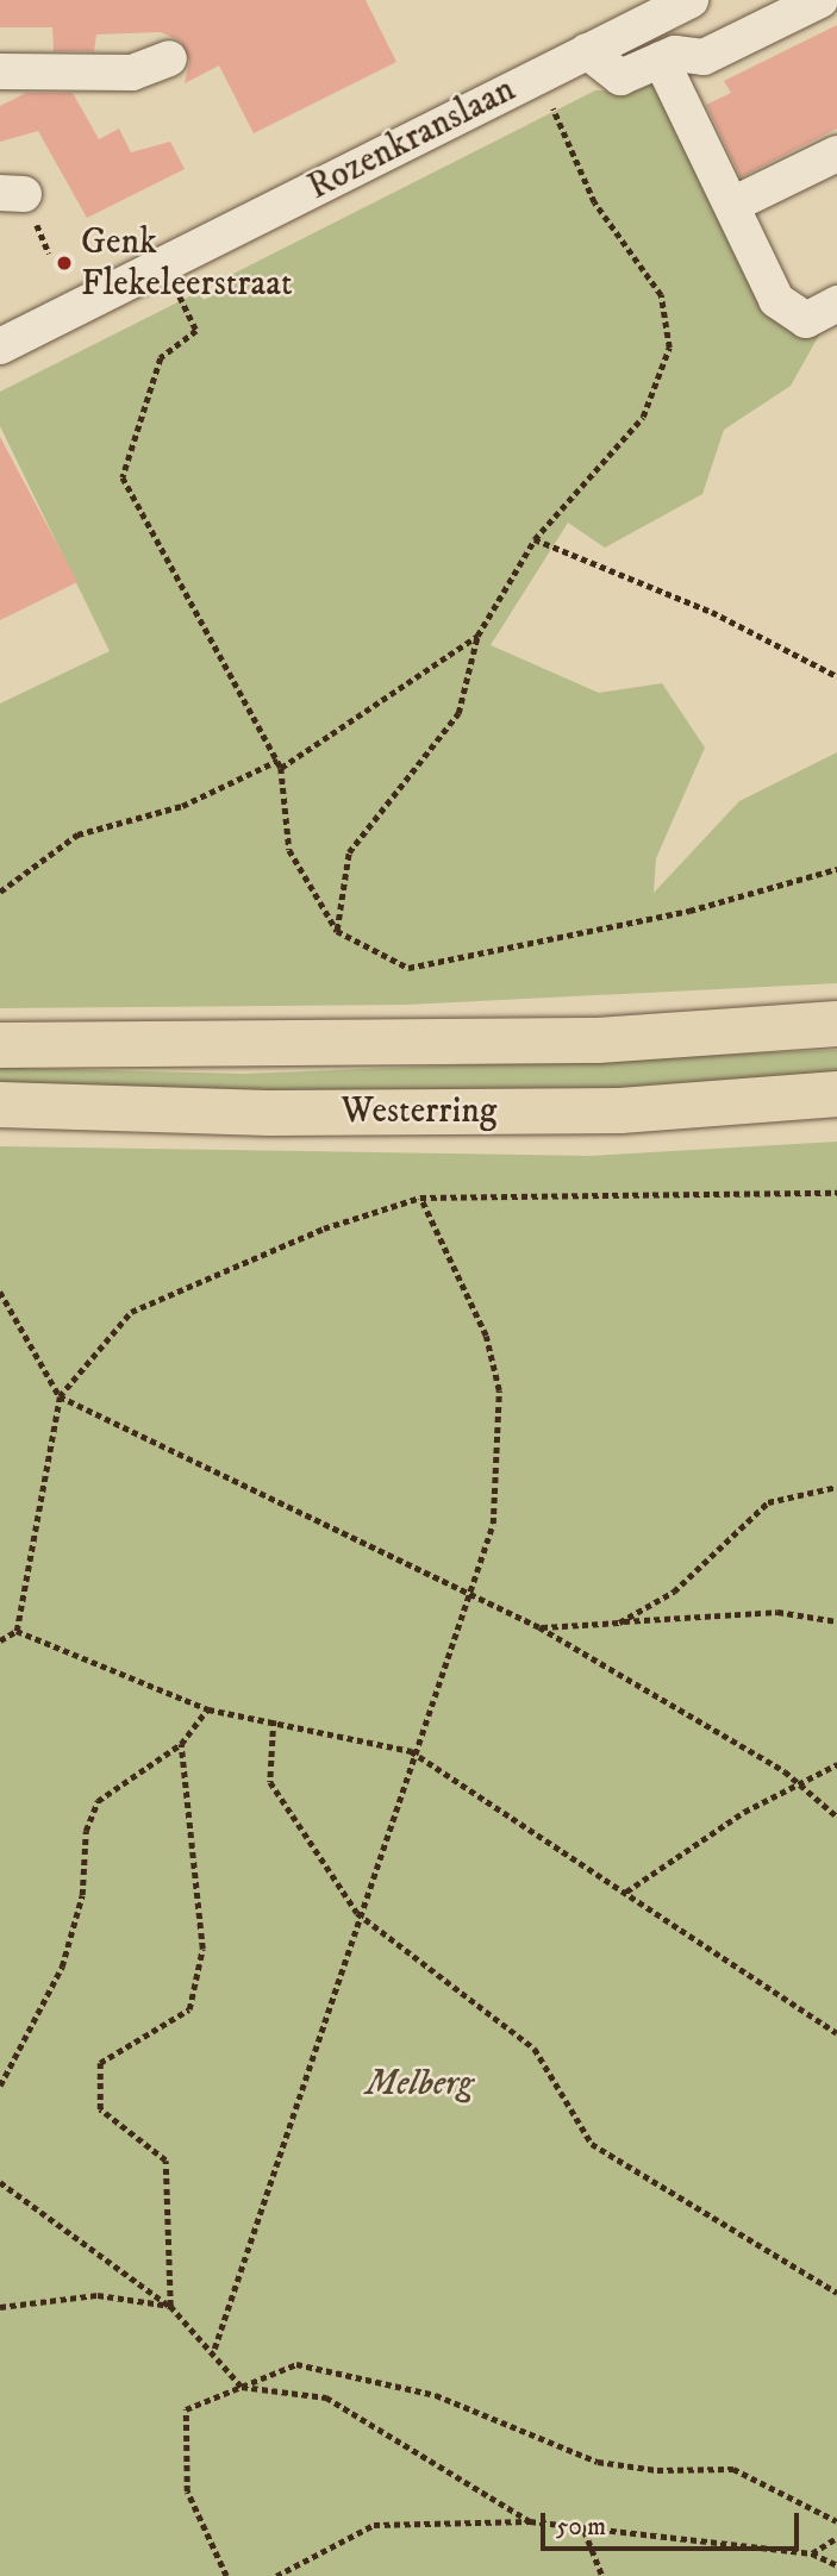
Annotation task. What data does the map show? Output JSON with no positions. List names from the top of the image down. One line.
{"streets":{"highway":["Westerring"],"street":["Rozenkranslaan"]},"parks":["Melberg"],"places":["Genk Flekeleerstraat"],"scale_bar":"50 m"}
